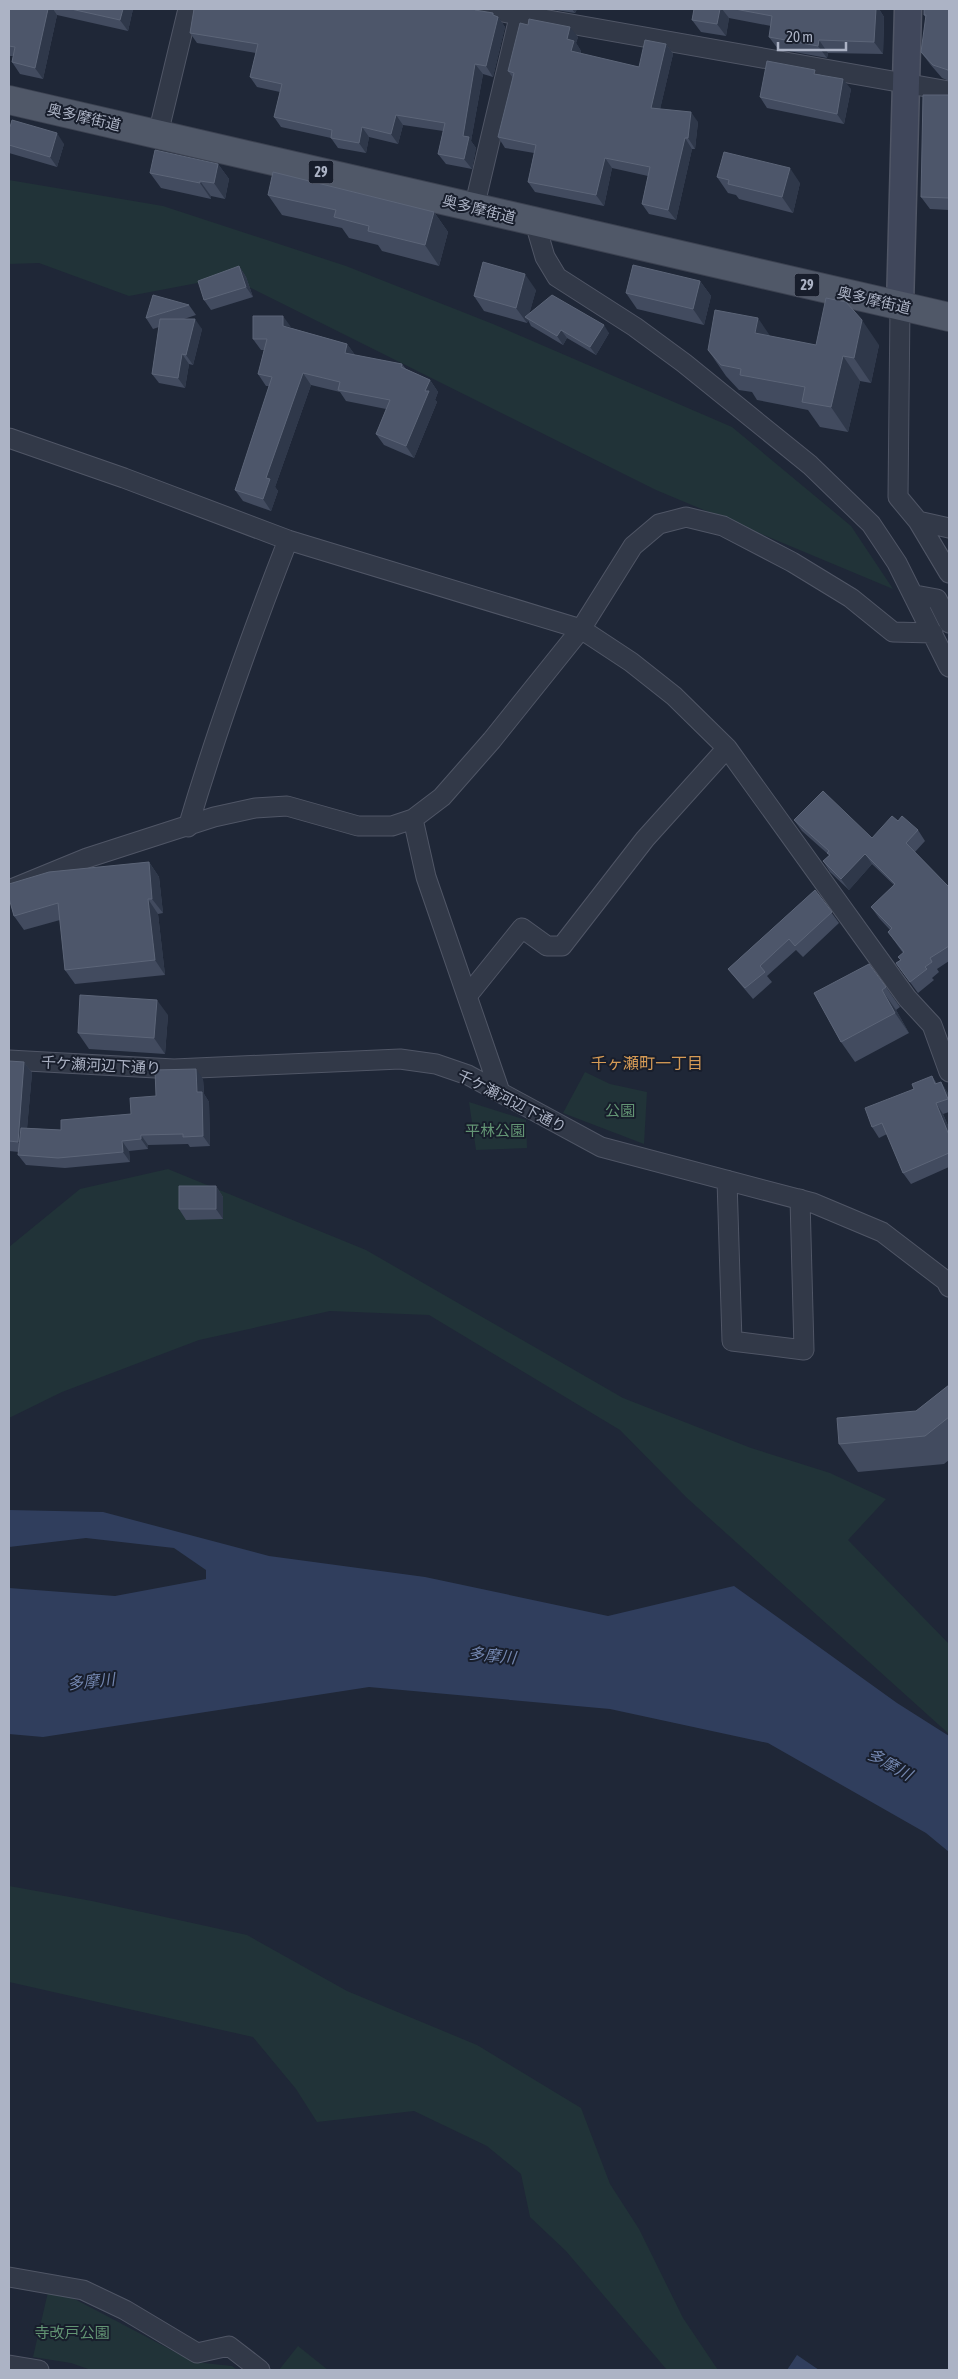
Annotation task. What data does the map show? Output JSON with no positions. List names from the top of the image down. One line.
{"streets":{"main road":["奥多摩街道","29"],"street":["千ケ瀬河辺下通り"]},"districts":["千ヶ瀬町一丁目"],"water":["多摩川"],"parks":["公園","平林公園","寺改戸公園"],"scale_bar":"20 m"}
